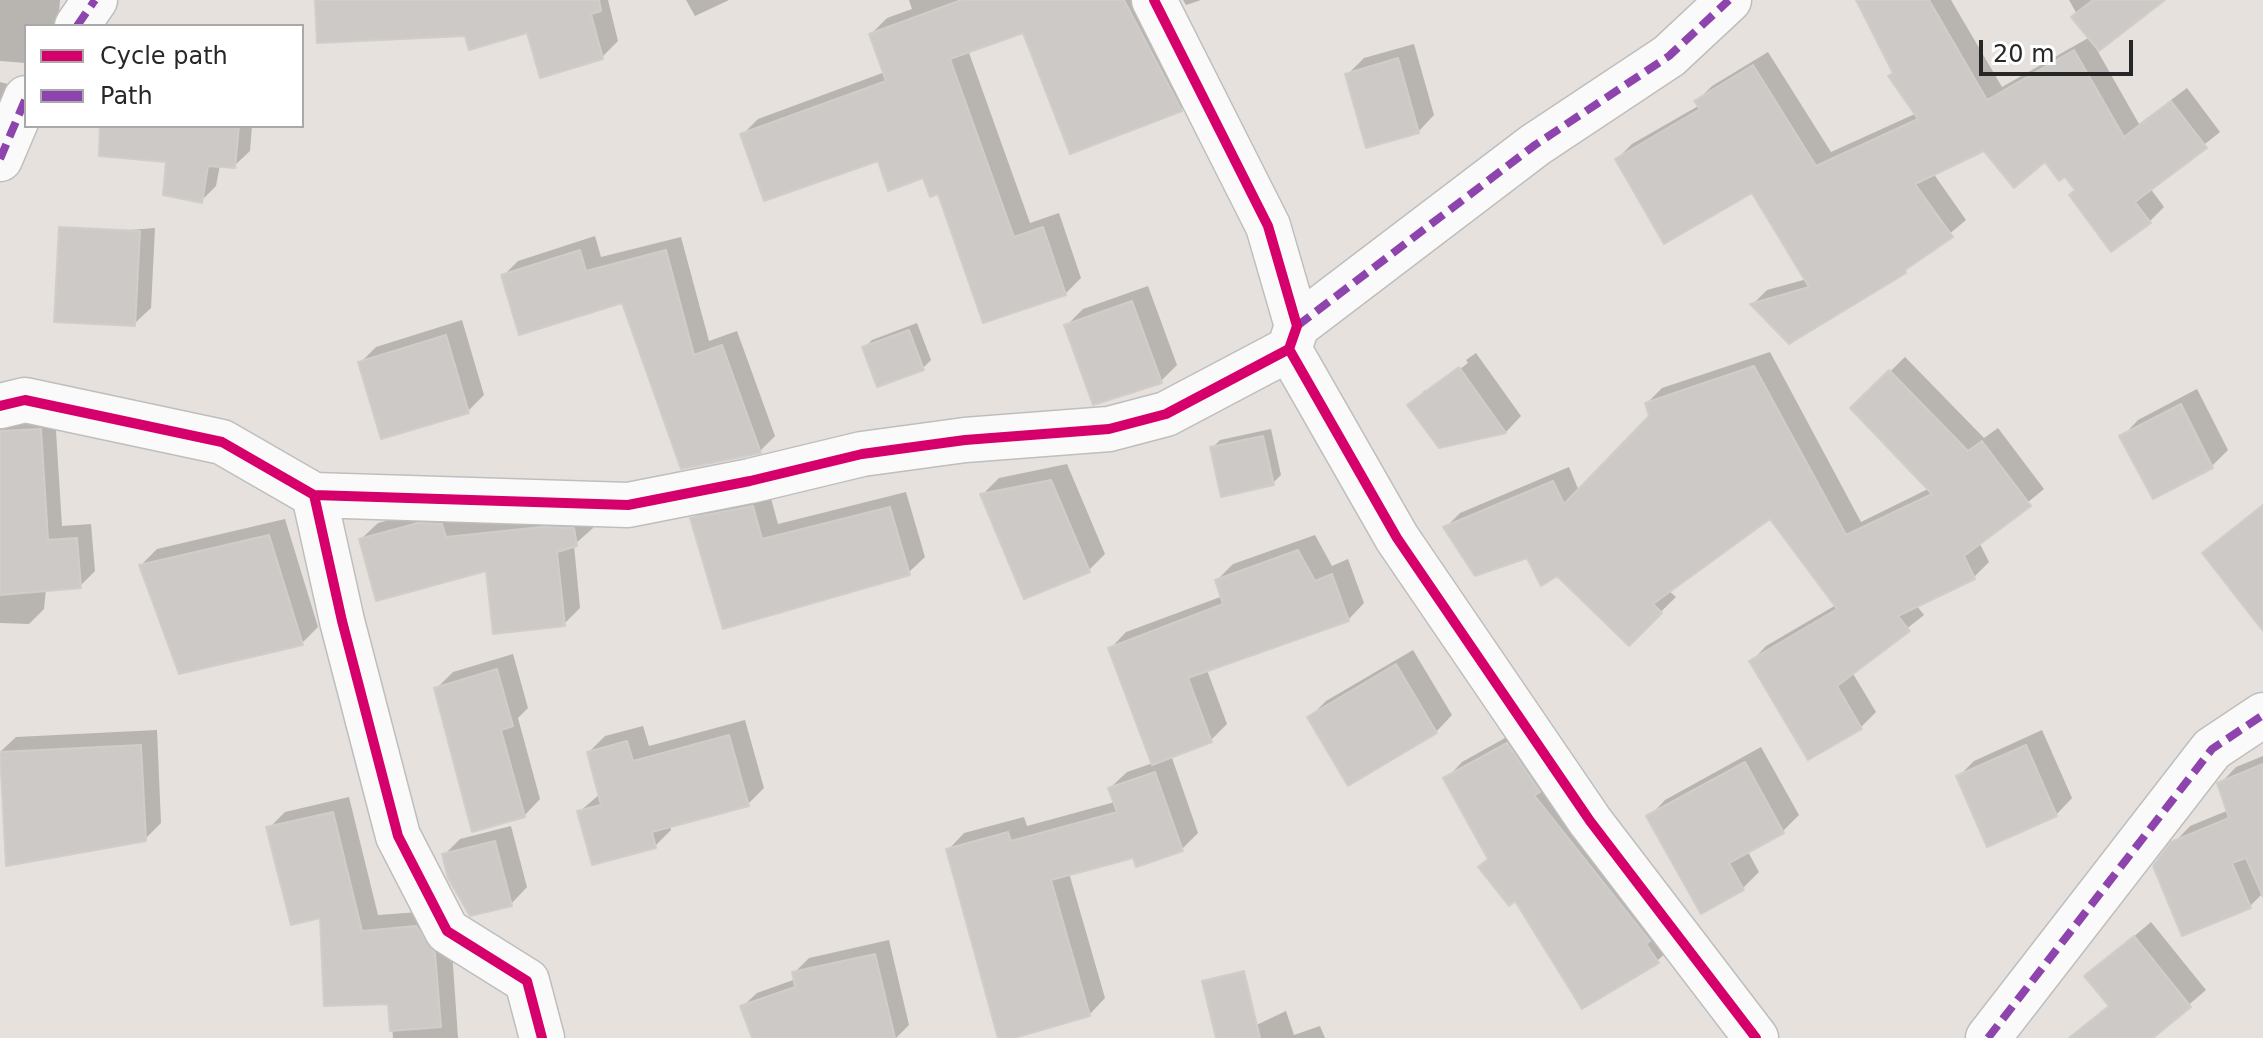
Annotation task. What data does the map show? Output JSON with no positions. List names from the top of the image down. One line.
{"legend":["Cycle path","Path"],"scale_bar":"20 m"}
